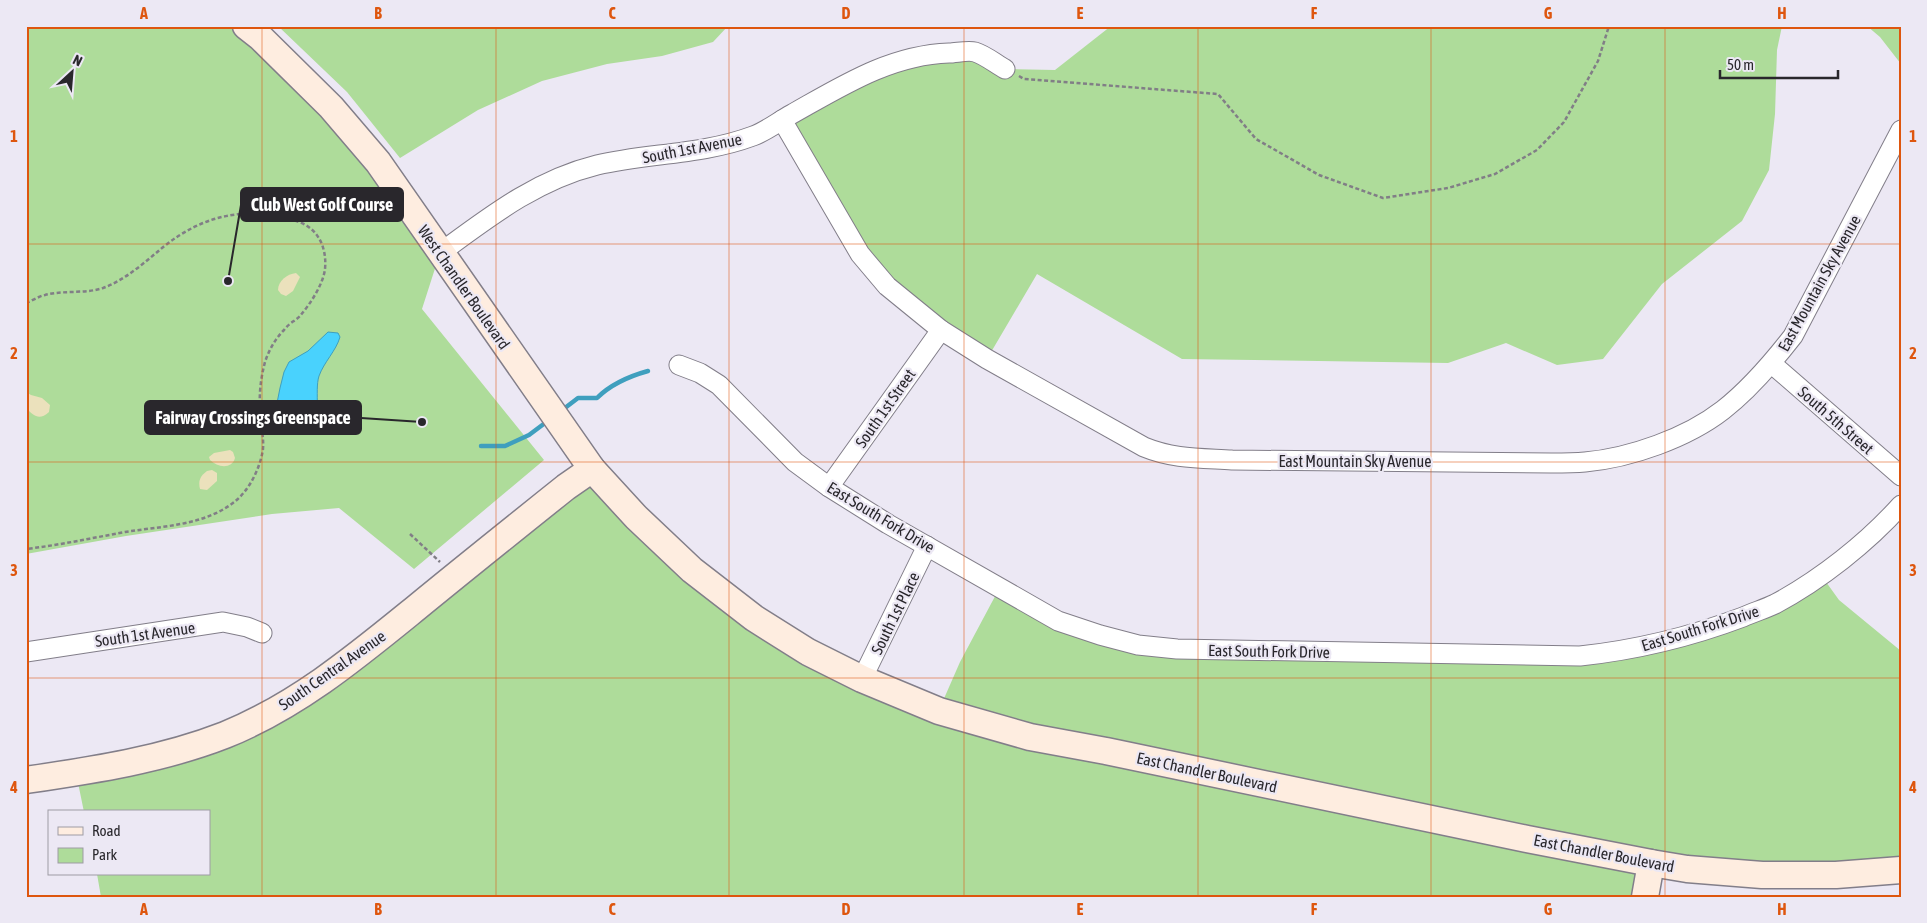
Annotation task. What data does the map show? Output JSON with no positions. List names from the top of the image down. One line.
{"streets":{"main road":["West Chandler Boulevard","South Central Avenue","East Chandler Boulevard"],"street":["South 1st Avenue","East Mountain Sky Avenue","South 1st Street","South 5th Street","East South Fork Drive","South 1st Place"]},"crossings":[["South 1st Avenue","East Mountain Sky Avenue"],["South 1st Avenue","West Chandler Boulevard"],["East Mountain Sky Avenue","South 1st Street"],["East Mountain Sky Avenue","South 5th Street"],["West Chandler Boulevard","South Central Avenue"],["West Chandler Boulevard","East Chandler Boulevard"],["South 1st Street","East South Fork Drive"],["East South Fork Drive","South 1st Place"],["South 1st Place","East Chandler Boulevard"],["South Central Avenue","East Chandler Boulevard"]],"places":["Club West Golf Course","Fairway Crossings Greenspace"],"legend":["Road","Park"],"scale_bar":"50 m","north":"top right","grid":{"columns":["A","B","C","D","E","F","G","H"],"rows":["1","2","3","4"]}}
